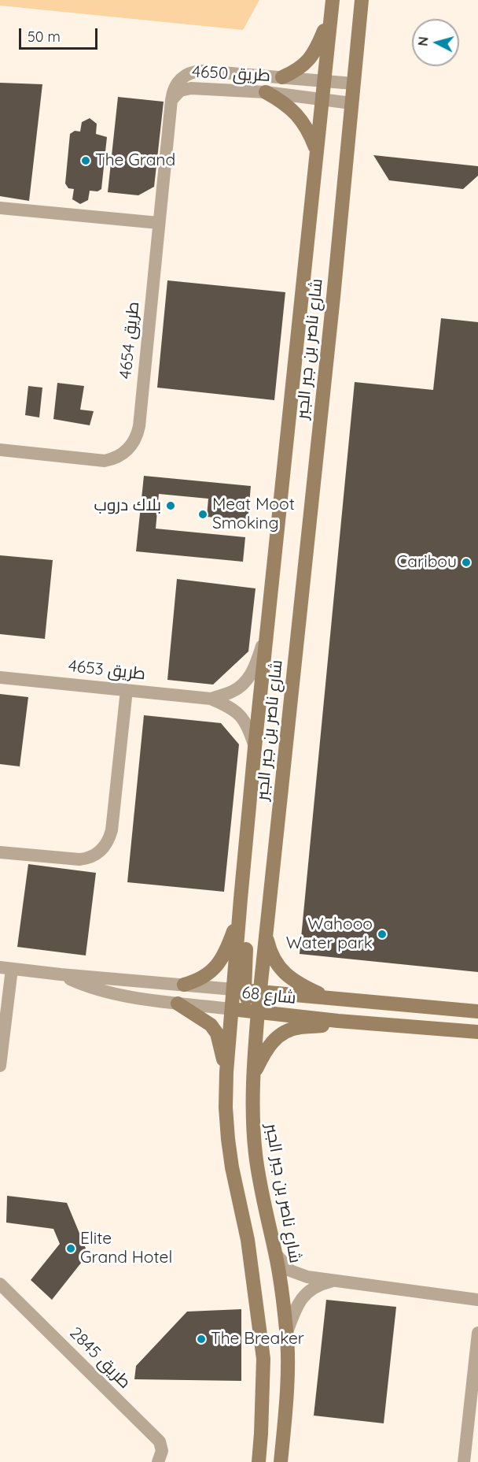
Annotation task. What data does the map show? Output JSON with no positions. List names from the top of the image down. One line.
{"streets":{"main road":["شارع ناصر بن جبر الجبر","شارع 68"],"street":["طريق 4650","طريق 4654","طريق 4653","طريق 2845"]},"crossings":[["طريق 4650","طريق 4654"],["طريق 4650","شارع ناصر بن جبر الجبر"],["شارع ناصر بن جبر الجبر","طريق 4653"],["شارع ناصر بن جبر الجبر","شارع 68"]],"places":["The Grand","بلاك دروب","Meat Moot Smoking","Caribou","Wahooo Water park","Elite Grand Hotel","The Breaker"],"scale_bar":"50 m","north":"left"}
